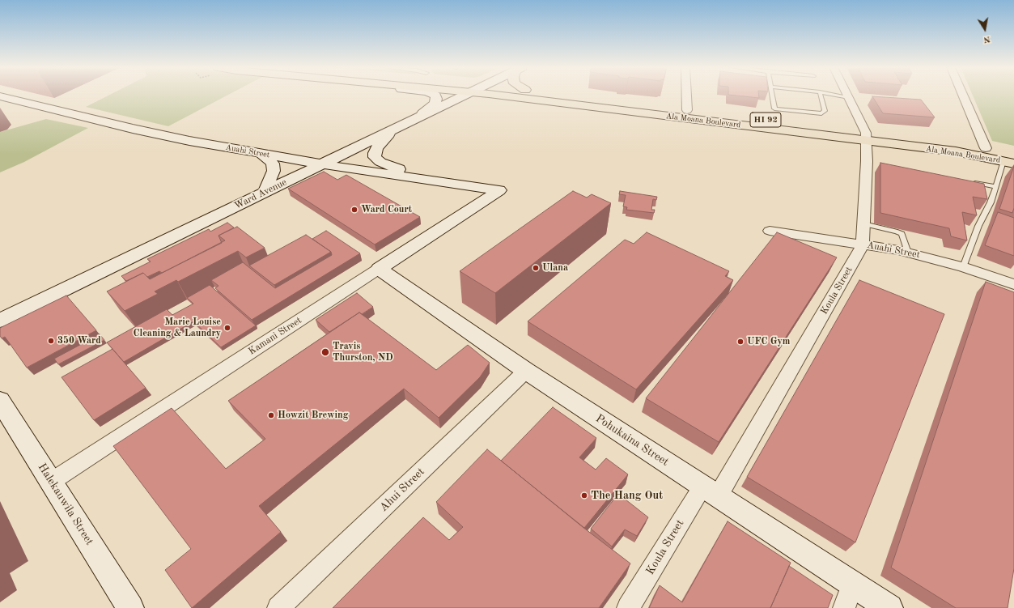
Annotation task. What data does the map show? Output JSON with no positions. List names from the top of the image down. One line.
{"streets":{"main road":["HI 92","Ala Moana Boulevard"],"street":["Auahi Street","Ward Avenue","Koula Street","Kamani Street","Pohukaina Street","Ahui Street","Halekauwila Street"]},"crossings":[["Ala Moana Boulevard","Koula Street"],["Auahi Street","Ward Avenue"],["Auahi Street","Koula Street"],["Auahi Street","Kamani Street"],["Koula Street","Pohukaina Street"],["Kamani Street","Pohukaina Street"],["Kamani Street","Halekauwila Street"],["Pohukaina Street","Ahui Street"]],"places":["Ward Court","Ulana","Marie Louise Cleaning & Laundry","350 Ward","UFC Gym","Travis Thurston, ND","Howzit Brewing","The Hang Out"],"north":"bottom"}
